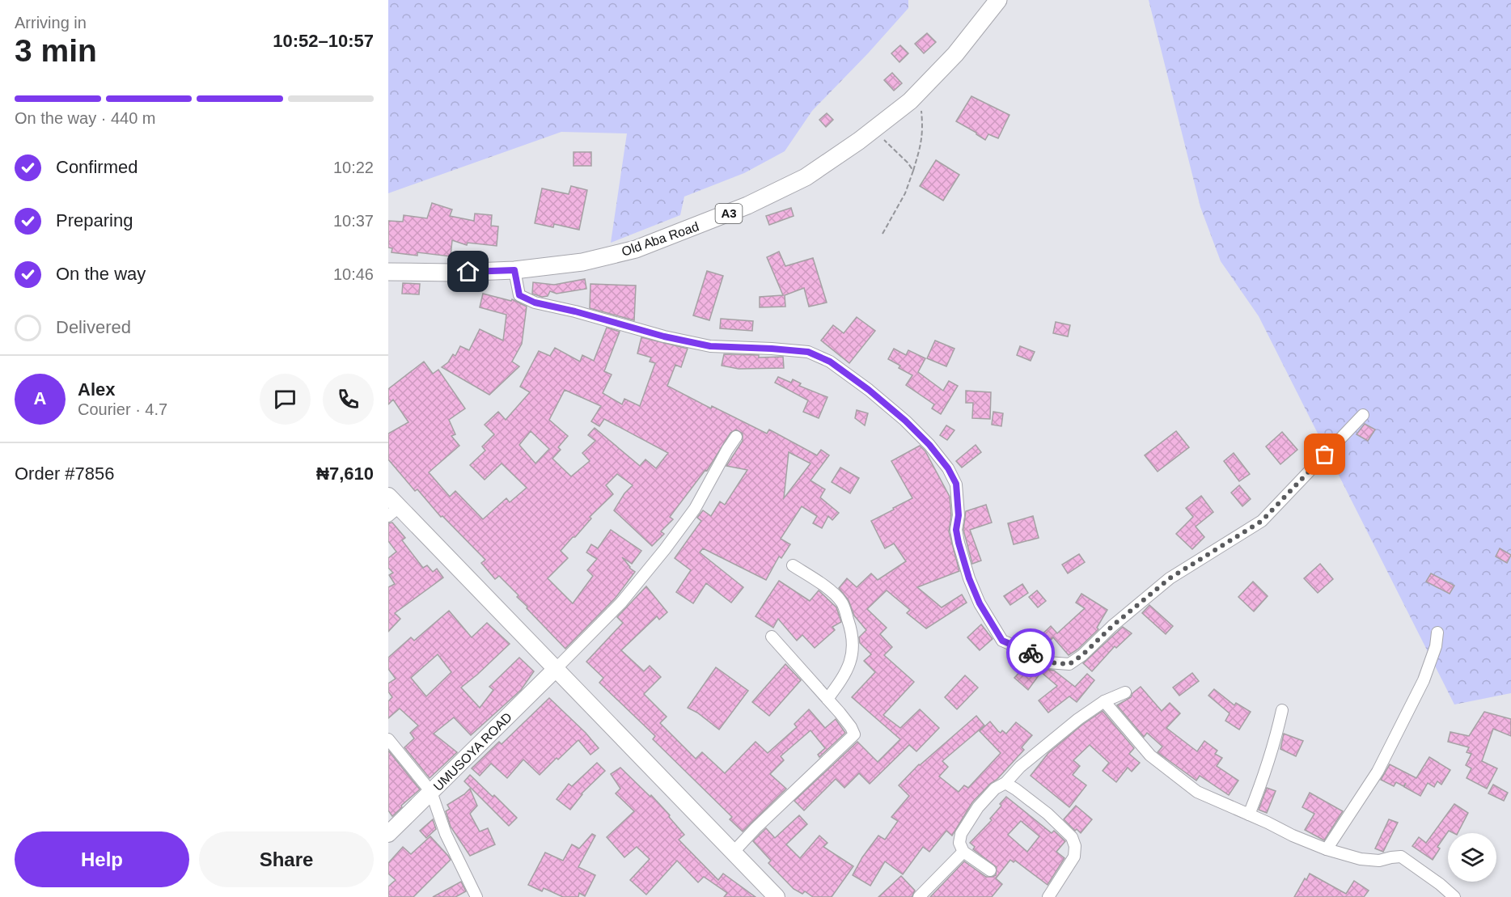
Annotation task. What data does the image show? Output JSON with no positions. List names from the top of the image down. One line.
{"streets":{"main road":["A3","Old Aba Road","UMUSOYA ROAD"]},"page":{"heading":["3 min","Arriving in","10:52–10:57"],"panel":["Alex","Courier · 4.7","Order #7856","₦7,610"],"bar":"On the way · 440 m","list":[["Confirmed","10:22"],["Preparing","10:37"],["On the way","10:46"],"Delivered"],"round":"A","buttons":["Help","Share"]}}
